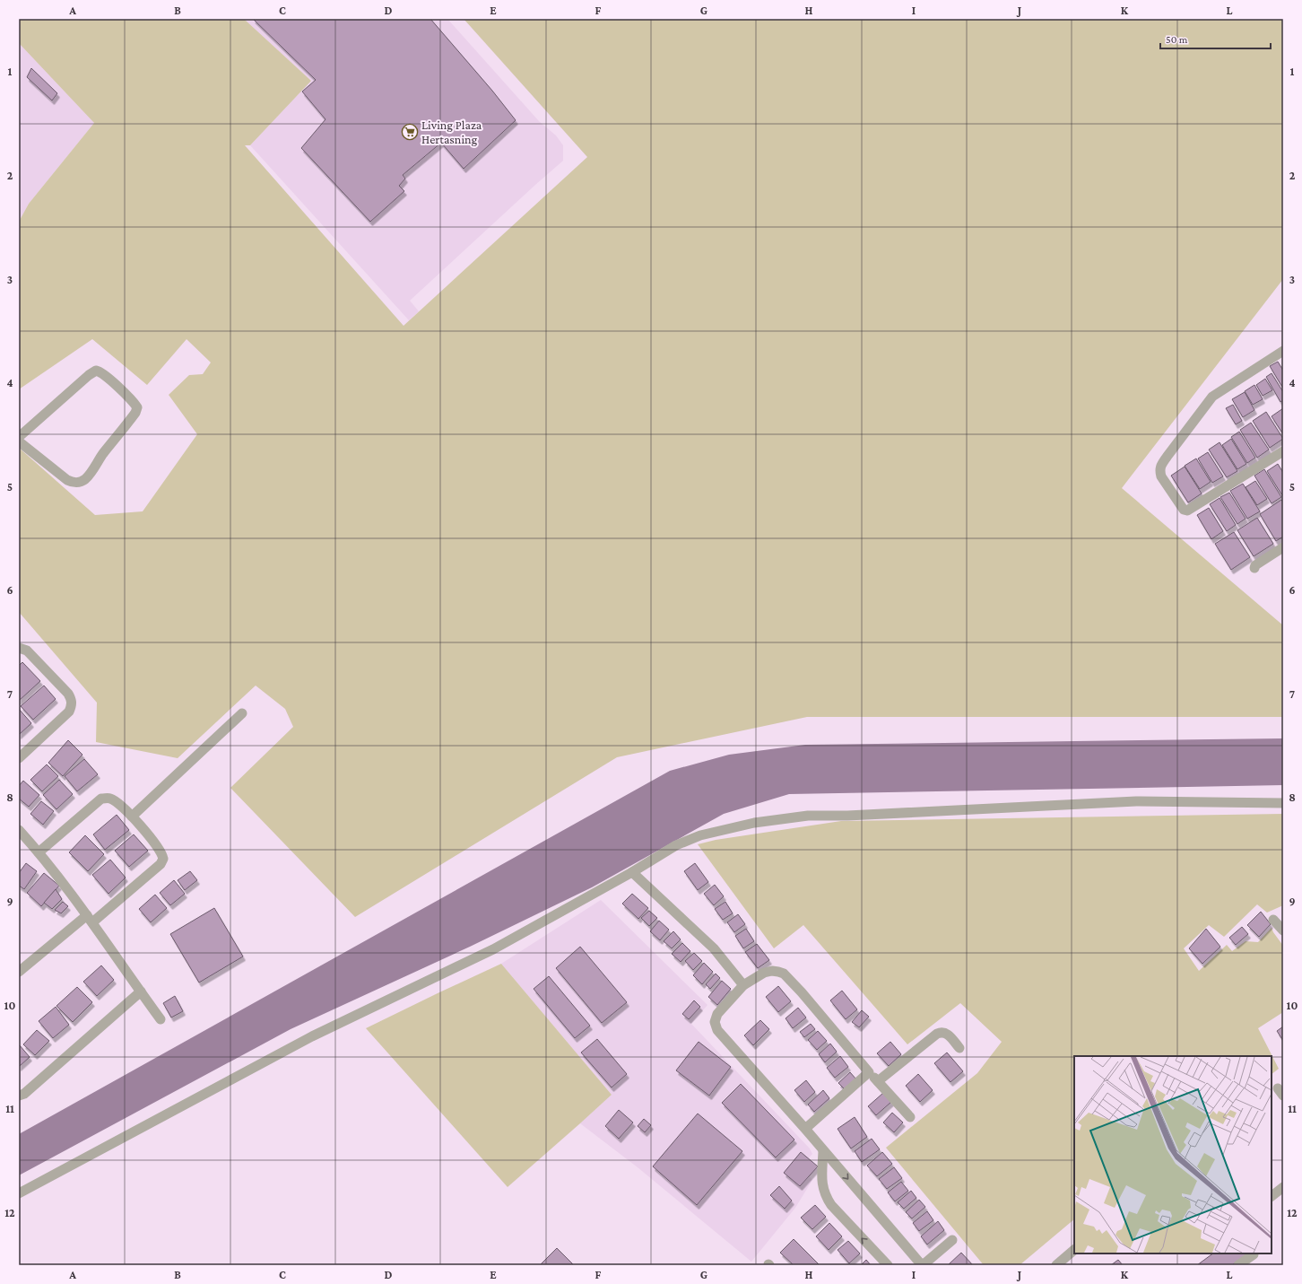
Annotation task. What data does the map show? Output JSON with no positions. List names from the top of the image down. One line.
{"places":{"supermarket":["Living Plaza Hertasning"]},"scale_bar":"50 m","grid":{"columns":["A","B","C","D","E","F","G","H","I","J","K","L"],"rows":["1","2","3","4","5","6","7","8","9","10","11","12"]}}
